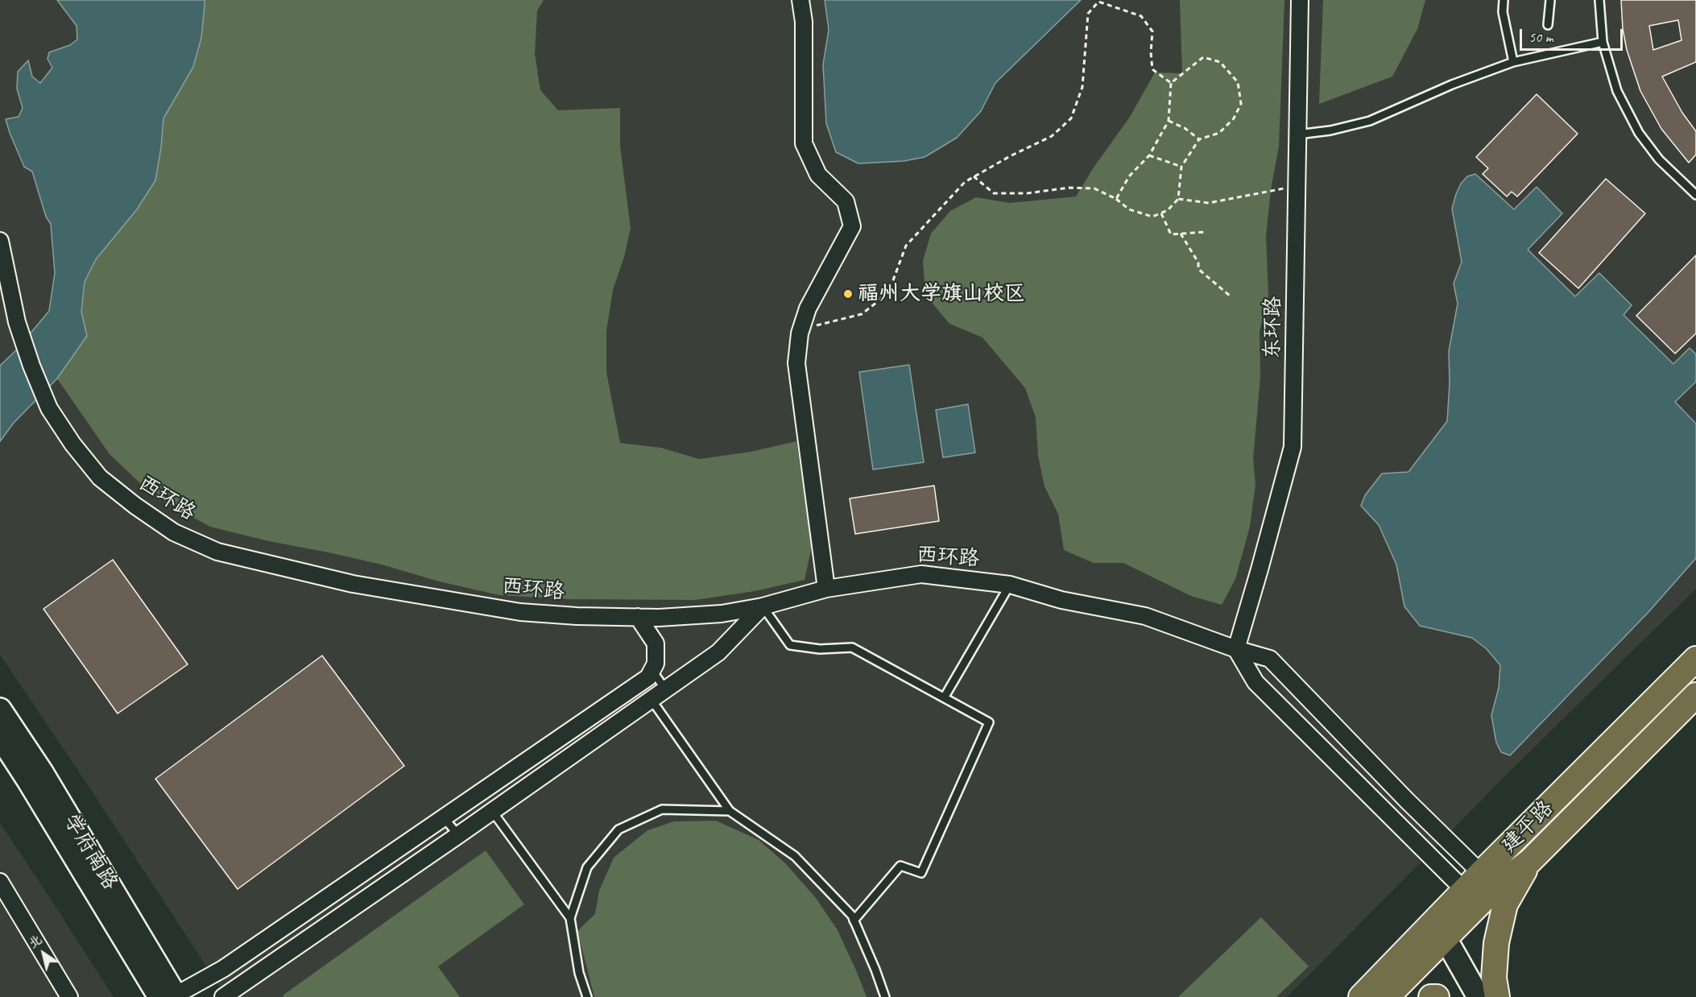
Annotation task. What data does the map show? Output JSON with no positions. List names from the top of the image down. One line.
{"streets":{"main road":["建平路","学府南路"],"street":["东环路","西环路"]},"crossings":[["东环路","西环路"],["西环路","建平路"]],"places":["福州大学旗山校区"],"scale_bar":"50 m","north":"top left"}
